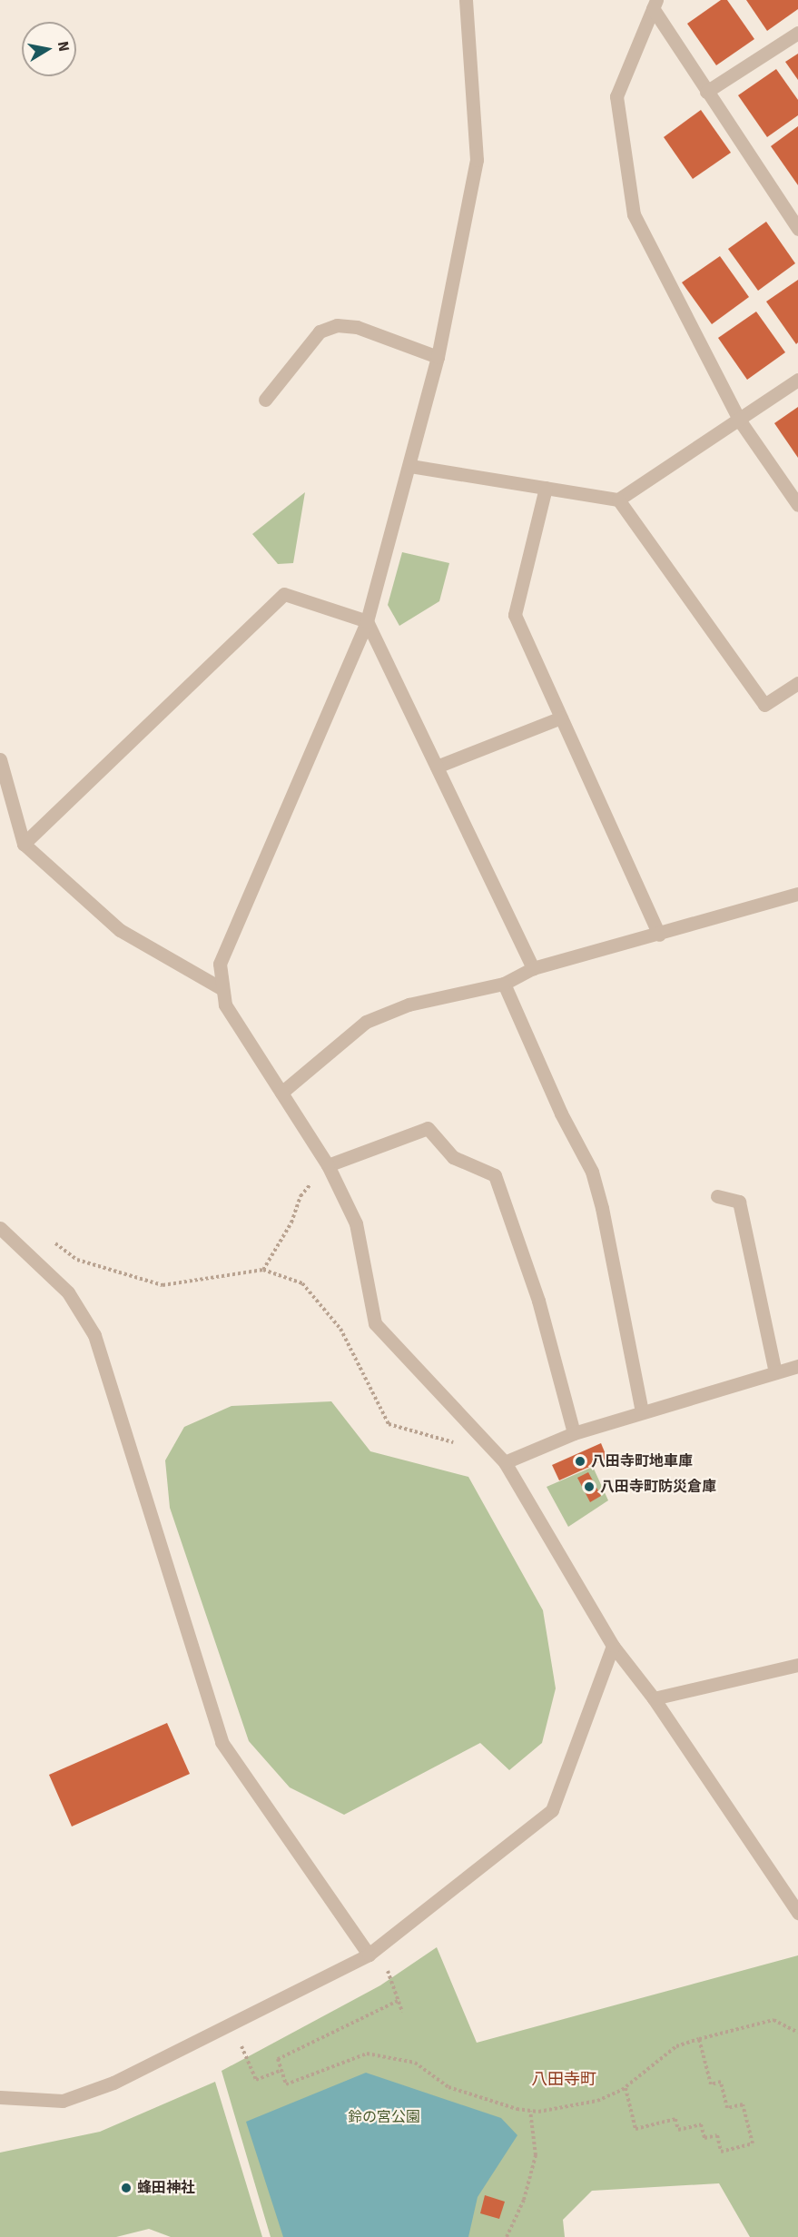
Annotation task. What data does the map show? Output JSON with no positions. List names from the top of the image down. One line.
{"districts":["八田寺町"],"parks":["鈴の宮公園"],"places":["八田寺町地車庫","八田寺町防災倉庫","蜂田神社"],"north":"right"}
